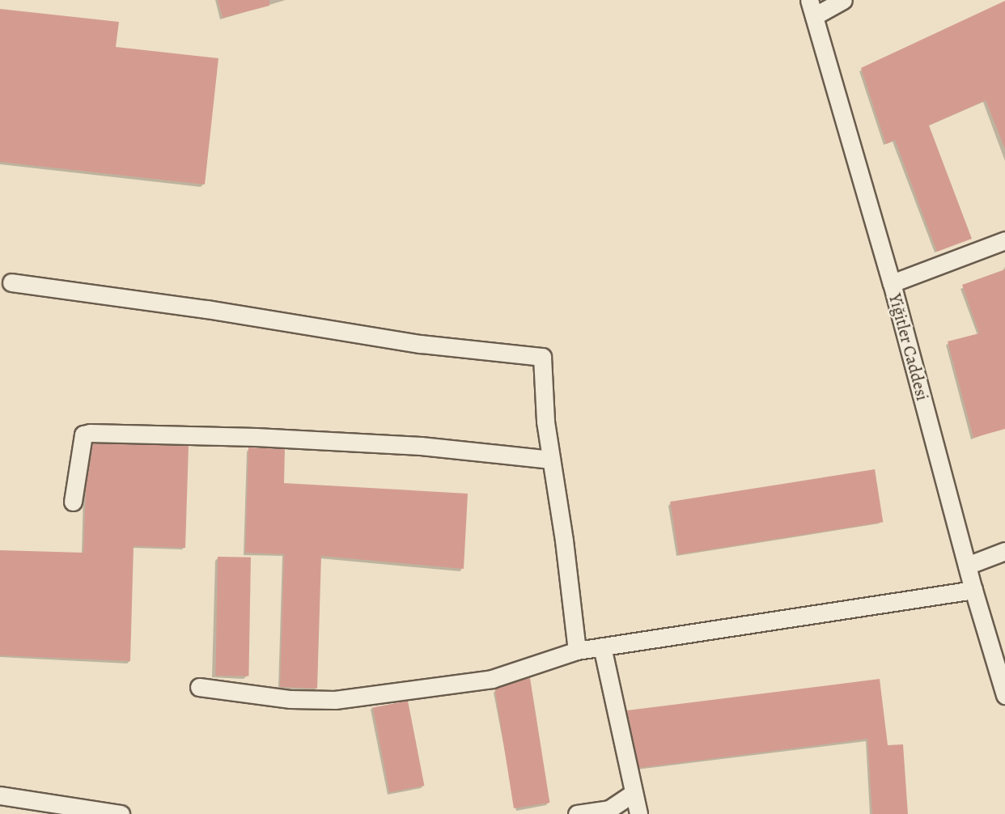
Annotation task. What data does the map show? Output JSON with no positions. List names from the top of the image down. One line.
{"streets":{"street":["Yiğitler Caddesi"]}}
